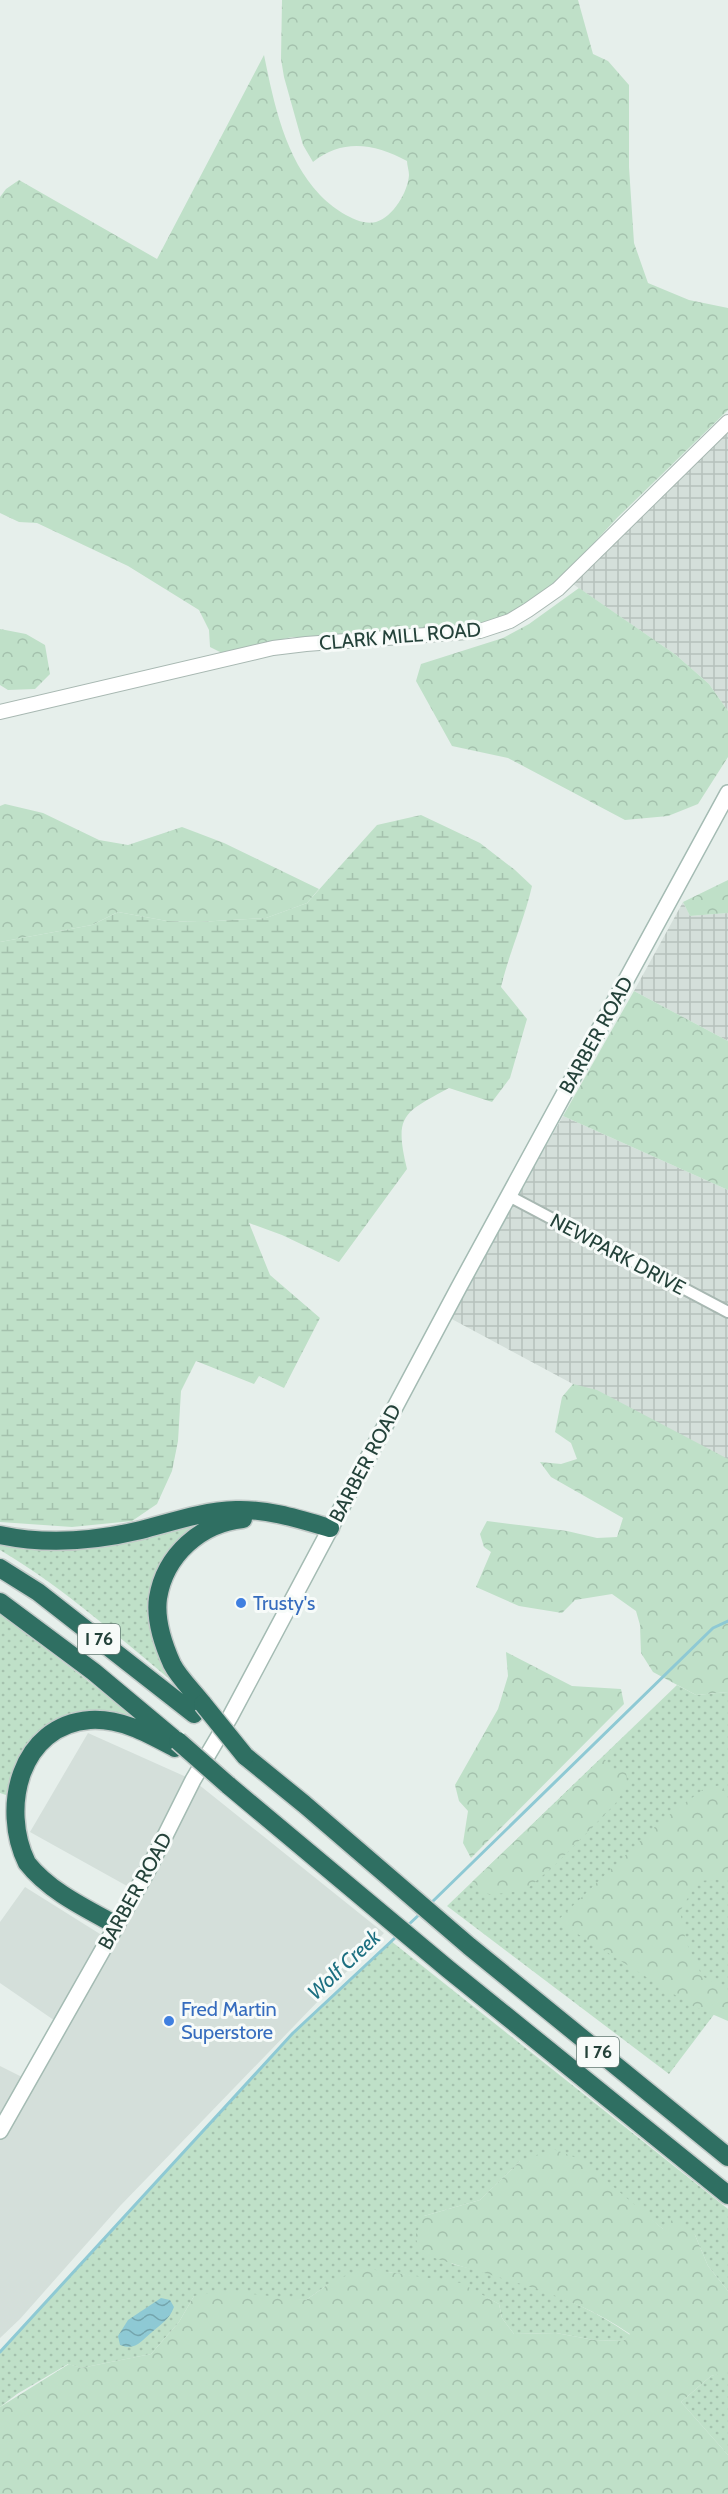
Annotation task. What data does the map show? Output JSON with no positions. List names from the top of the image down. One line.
{"streets":{"highway":["I 76"],"main road":["BARBER ROAD"],"street":["CLARK MILL ROAD","NEWPARK DRIVE"]},"crossings":[["BARBER ROAD","NEWPARK DRIVE"]],"water":["Wolf Creek"],"places":["Trusty's","Fred Martin Superstore"]}
